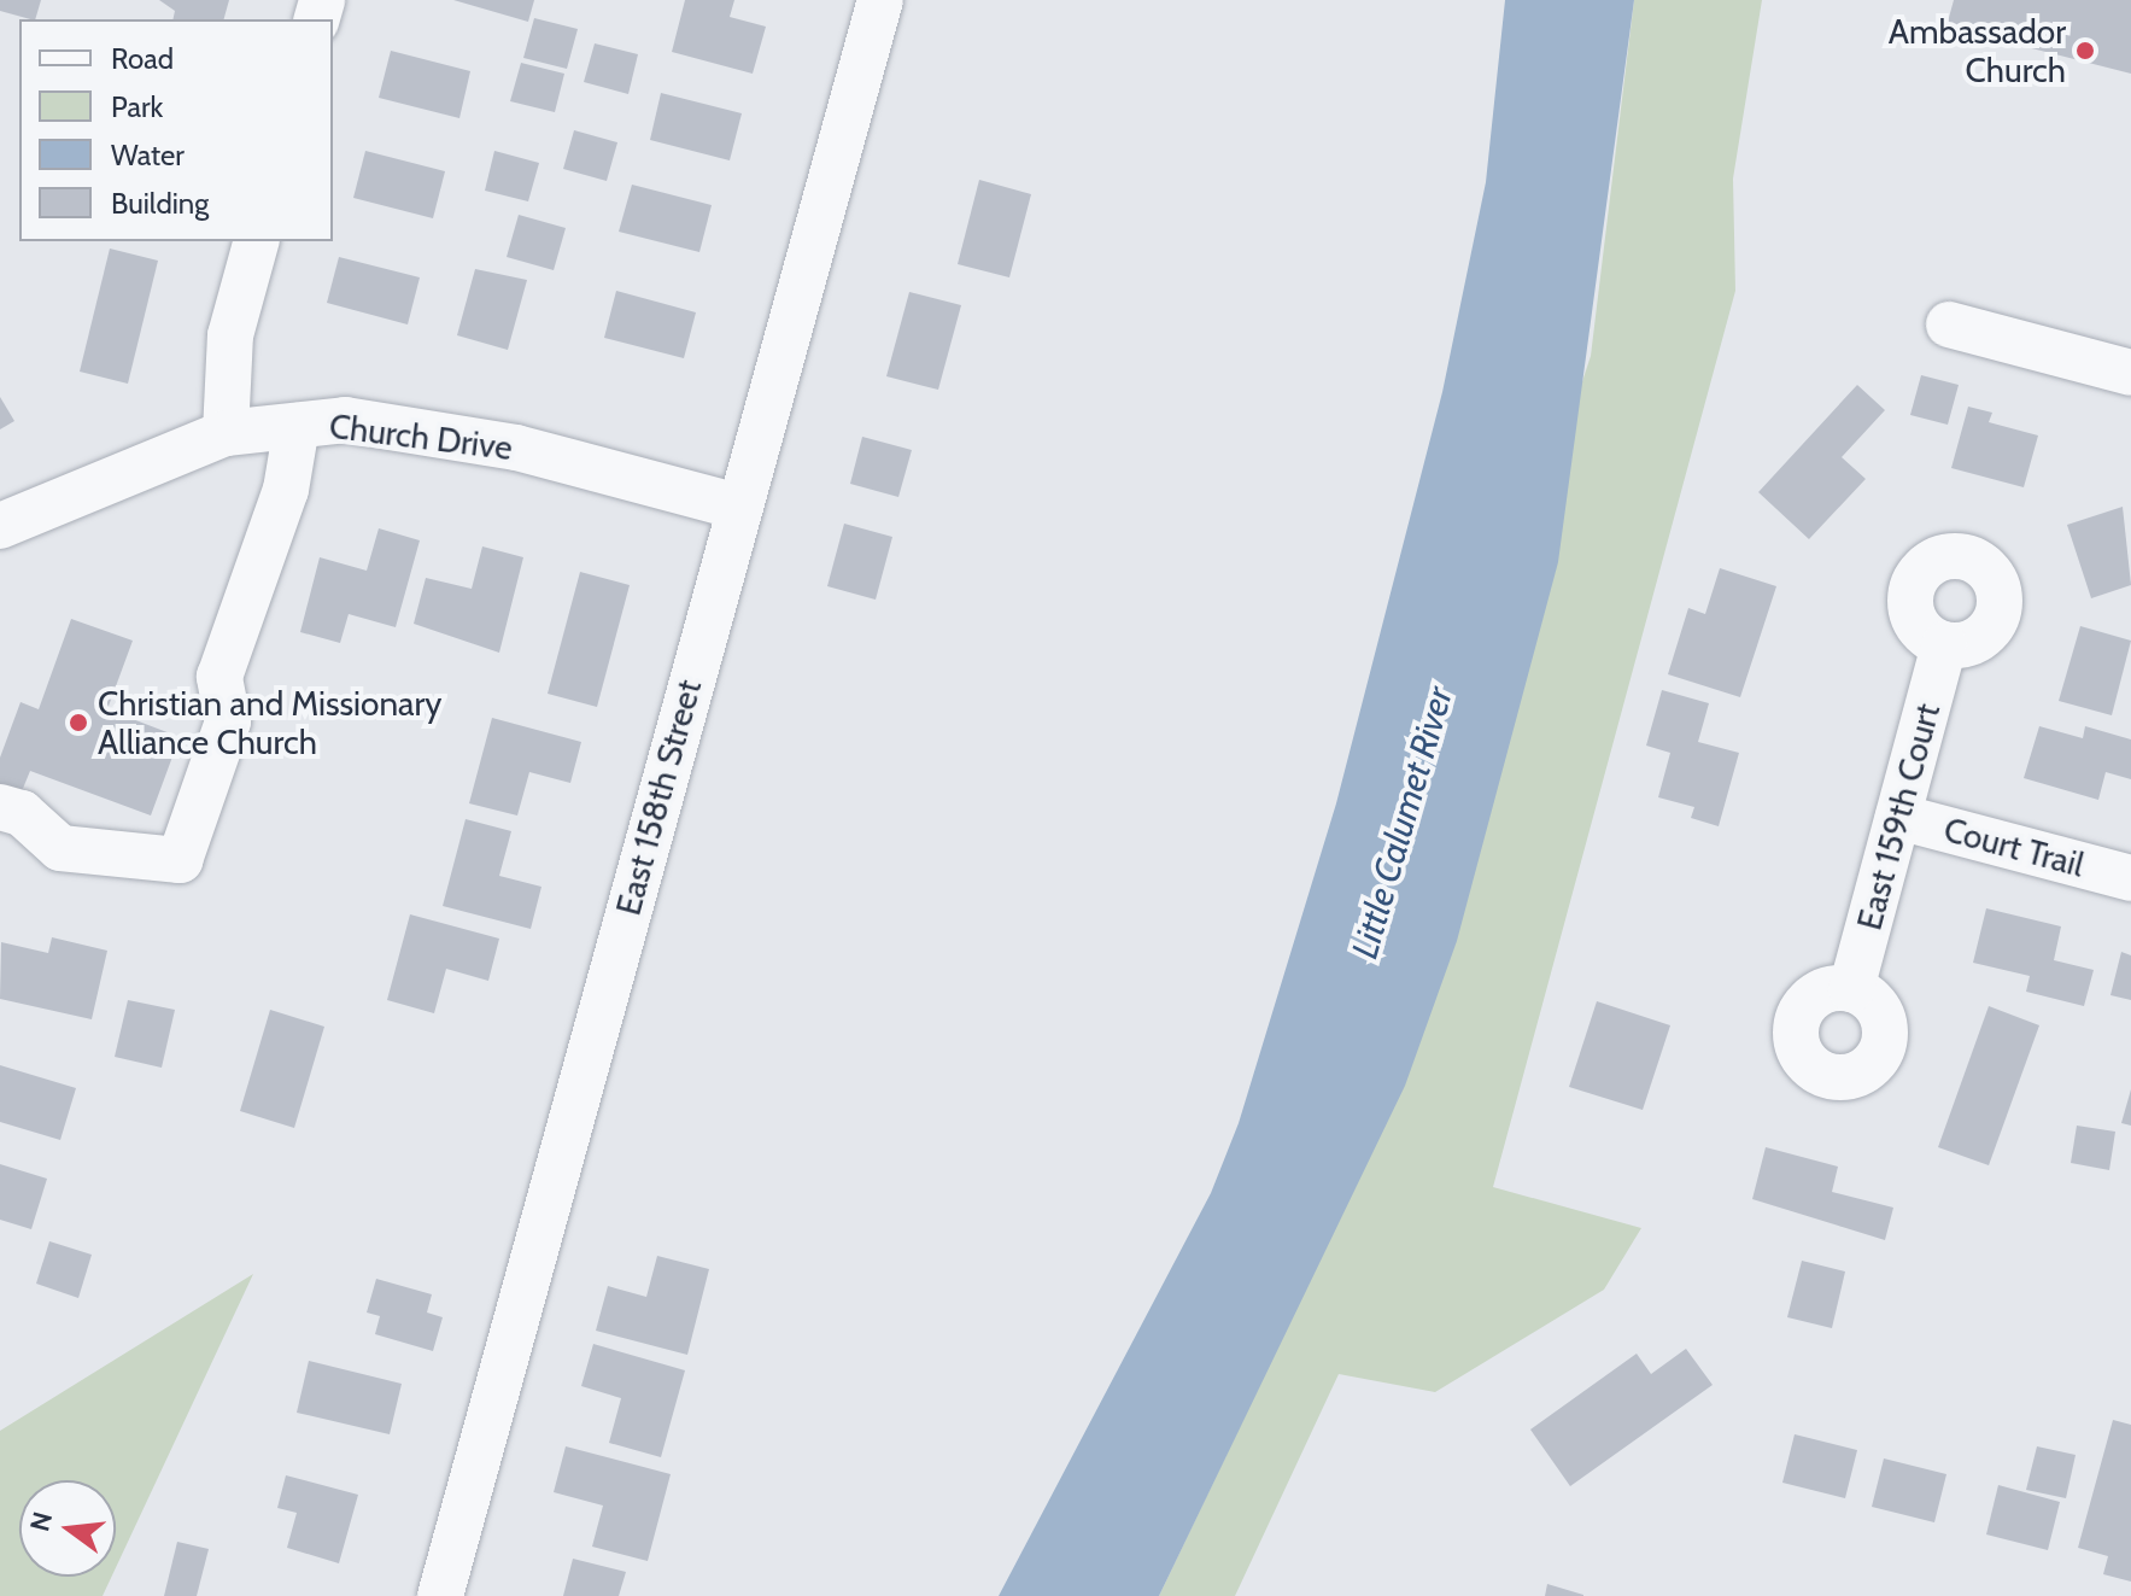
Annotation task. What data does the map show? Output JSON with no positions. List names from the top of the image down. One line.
{"streets":{"street":["Church Drive","East 158th Street","East 159th Court","Court Trail"]},"crossings":[["Church Drive","East 158th Street"],["East 159th Court","Court Trail"]],"water":["Little Calumet River"],"places":["Ambassador Church","Christian and Missionary Alliance Church"],"legend":["Road","Park","Water","Building"],"north":"left"}
